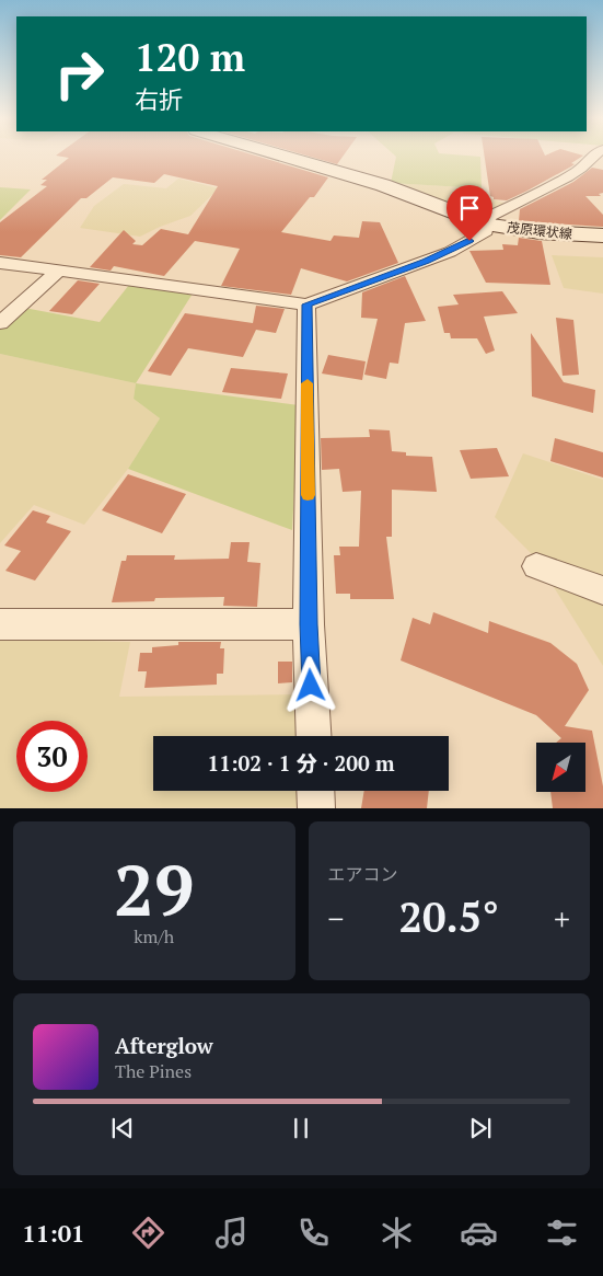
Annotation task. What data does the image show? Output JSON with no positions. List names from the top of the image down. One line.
{"streets":{"main road":["茂原環状線"]},"north":"bottom left","page":{"turn":["120 m","右折"],"limit":"30","trip":"11:02 · 1 分 · 200 m","tile":[["29","km/h"],"エアコン"],"heat":["−","20.5°","+"],"song":["Afterglow","The Pines"],"tabs":"11:01"}}
